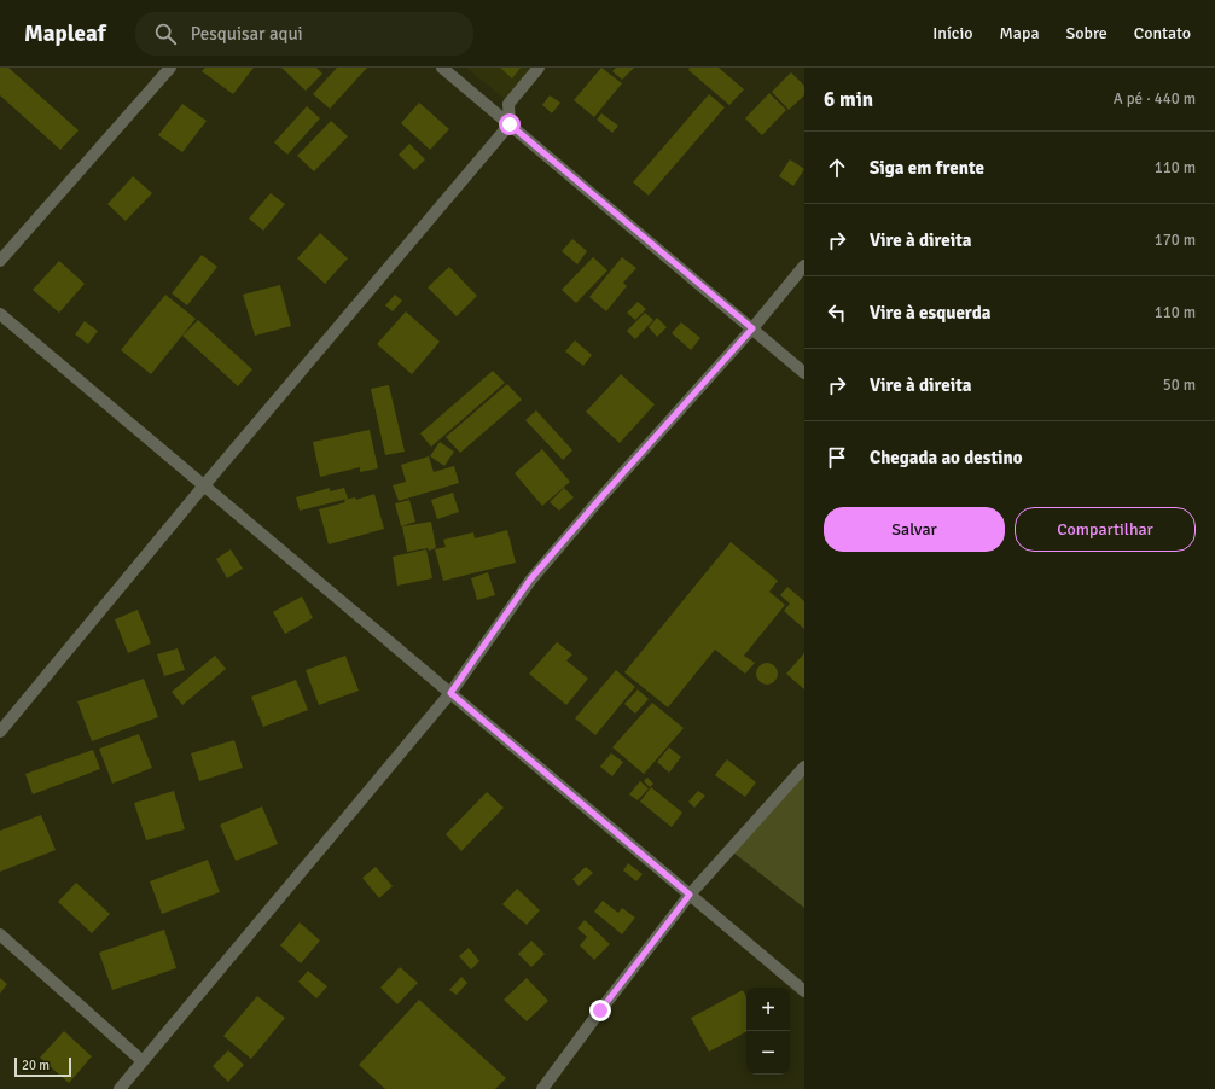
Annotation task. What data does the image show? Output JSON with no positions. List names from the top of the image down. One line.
{"scale_bar":"20 m","page":{"header":"Mapleaf","search":"Pesquisar aqui","nav":["Início","Mapa","Sobre","Contato"],"heading":["6 min","A pé · 440 m"],"list":[["Siga em frente","110 m"],["Vire à direita","170 m"],["Vire à esquerda","110 m"],["Vire à direita","50 m"],"Chegada ao destino"],"buttons":["Salvar","Compartilhar"],"map_buttons":["+","−"],"scale":"20 m"}}
